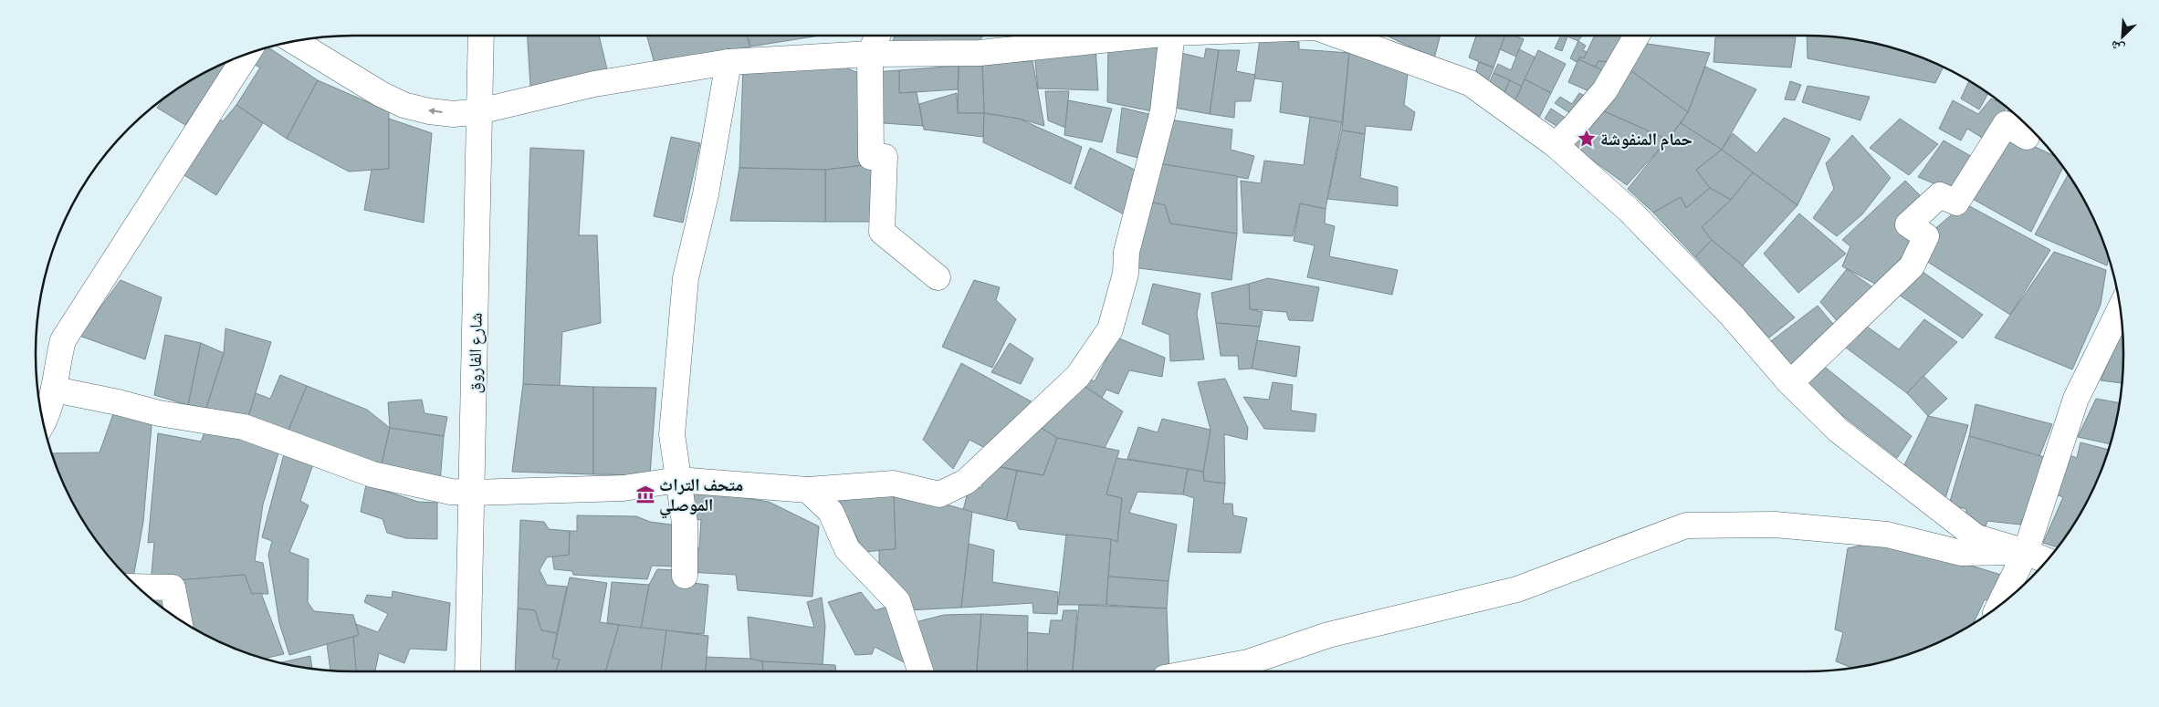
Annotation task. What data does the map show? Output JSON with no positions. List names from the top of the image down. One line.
{"streets":{"street":["شارع الفاروق"]},"places":{"place":["حمام المنفوشة"],"museum":["متحف التراث الموصلي"]},"north":"bottom left"}
